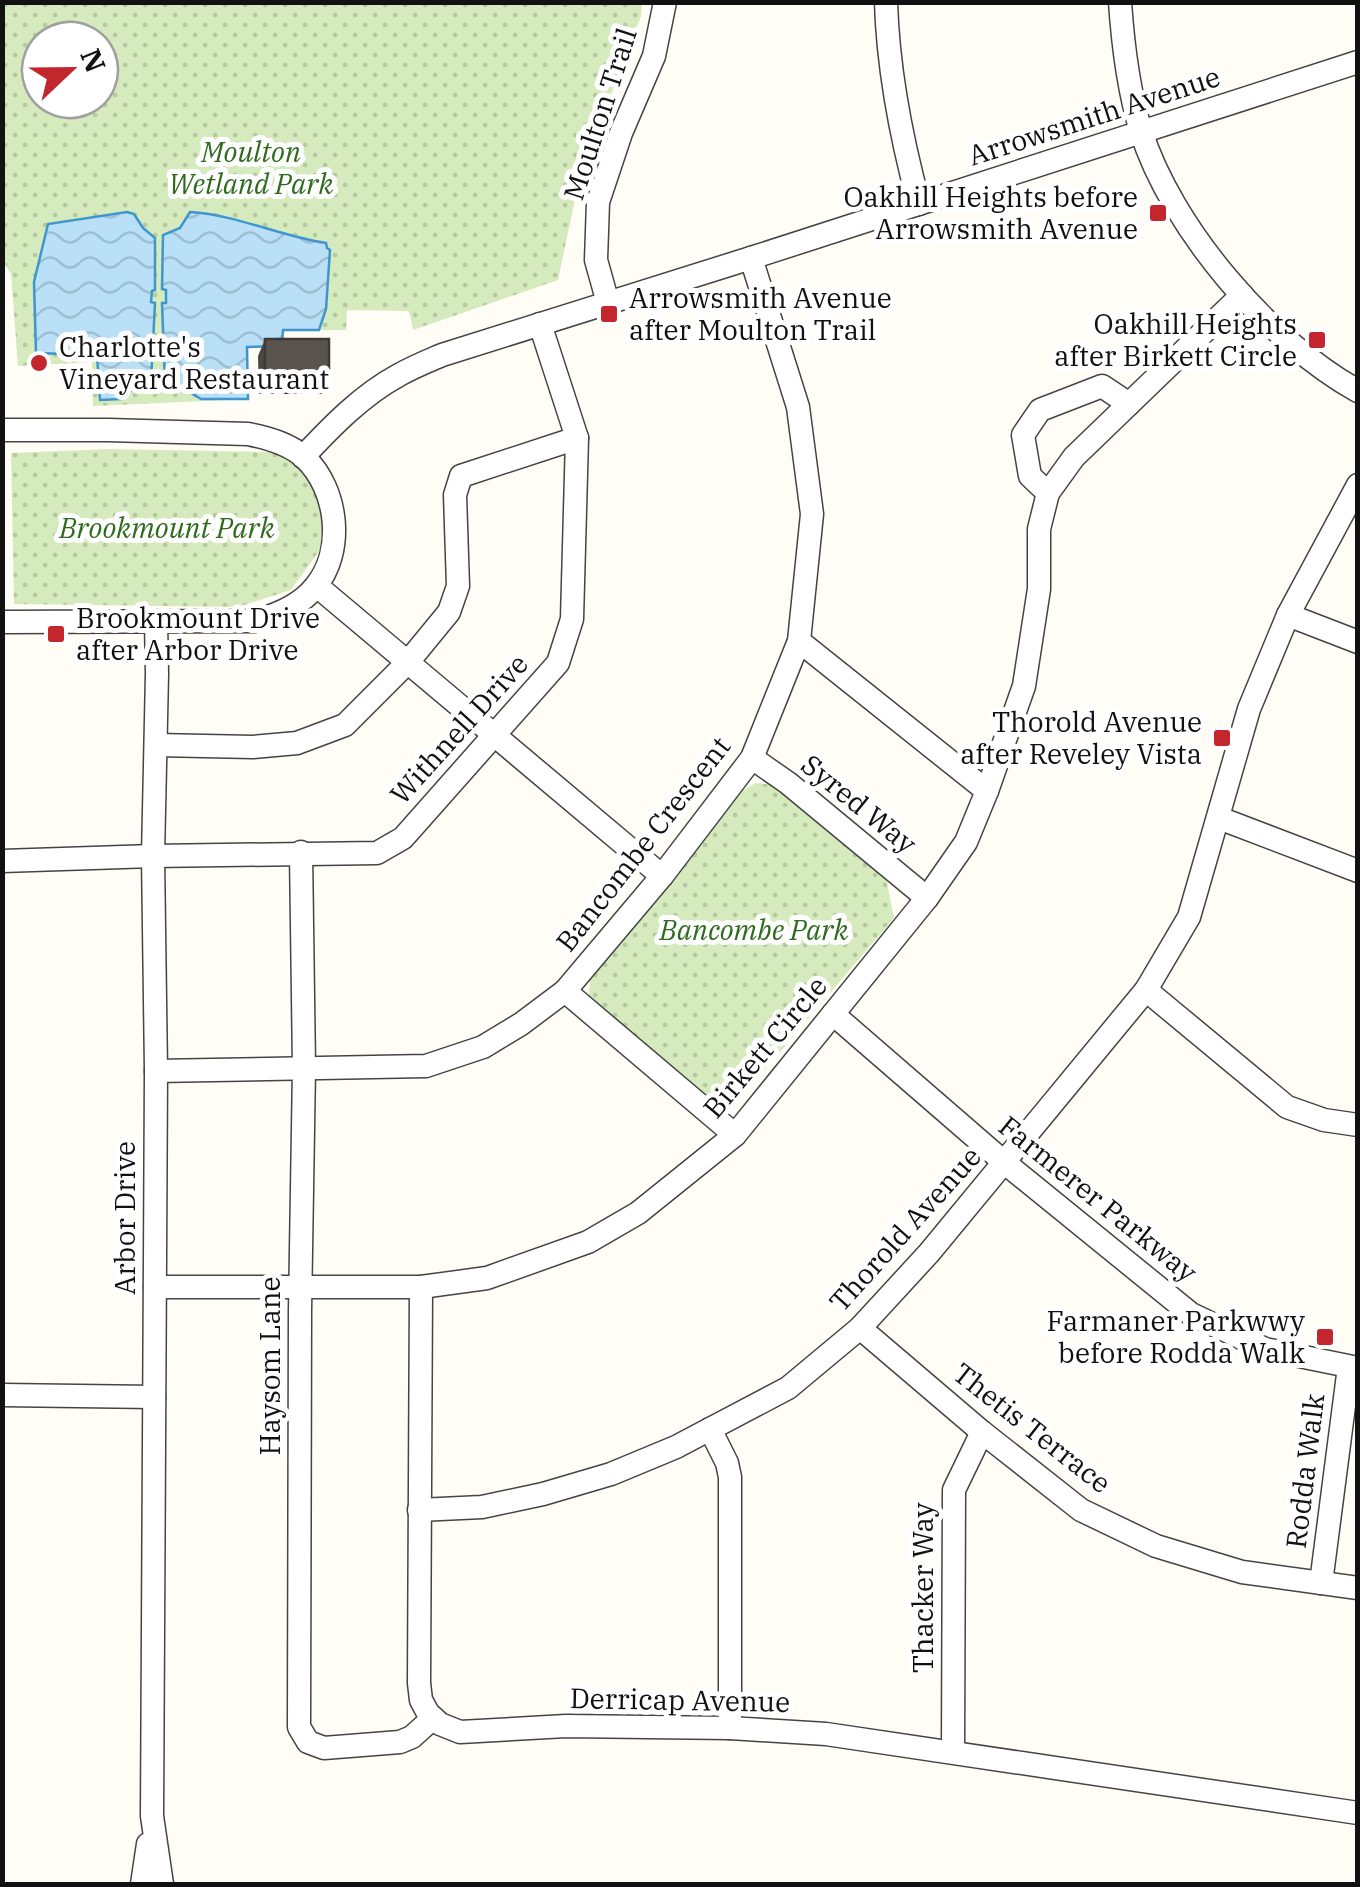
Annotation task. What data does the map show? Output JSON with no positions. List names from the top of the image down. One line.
{"streets":{"street":["Moulton Trail","Arrowsmith Avenue","Withnell Drive","Syred Way","Bancombe Crescent","Birkett Circle","Farmerer Parkway","Arbor Drive","Thorold Avenue","Haysom Lane","Thetis Terrace","Rodda Walk","Thacker Way","Derricap Avenue"]},"crossings":[["Moulton Trail","Arrowsmith Avenue"],["Arrowsmith Avenue","Withnell Drive"],["Arrowsmith Avenue","Bancombe Crescent"],["Withnell Drive","Arbor Drive"],["Withnell Drive","Haysom Lane"],["Syred Way","Bancombe Crescent"],["Syred Way","Birkett Circle"],["Bancombe Crescent","Arbor Drive"],["Bancombe Crescent","Haysom Lane"],["Birkett Circle","Farmerer Parkway"],["Birkett Circle","Arbor Drive"],["Birkett Circle","Haysom Lane"],["Farmerer Parkway","Thorold Avenue"],["Farmerer Parkway","Rodda Walk"],["Thorold Avenue","Thetis Terrace"],["Haysom Lane","Derricap Avenue"],["Thetis Terrace","Rodda Walk"],["Thetis Terrace","Thacker Way"],["Thacker Way","Derricap Avenue"]],"parks":["Moulton Wetland Park","Brookmount Park","Bancombe Park"],"places":{"transit":["Oakhill Heights before Arrowsmith Avenue","Arrowsmith Avenue after Moulton Trail","Oakhill Heights after Birkett Circle","Brookmount Drive after Arbor Drive","Thorold Avenue after Reveley Vista","Farmaner Parkwwy before Rodda Walk"],"other":["Charlotte's Vineyard Restaurant"]},"north":"right"}
